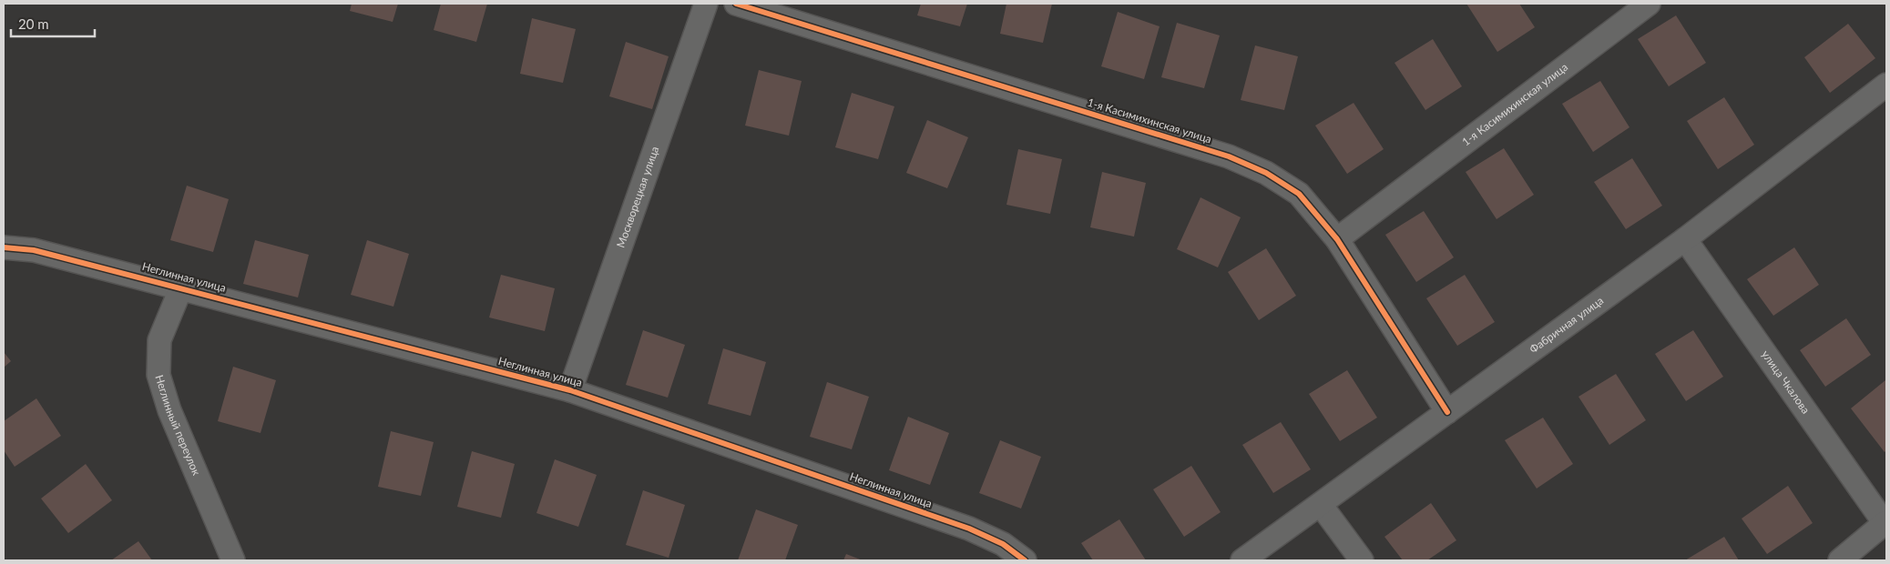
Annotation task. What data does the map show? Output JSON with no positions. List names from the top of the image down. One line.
{"streets":{"street":["1-я Касимихинская улица","Москворецкая улица","Неглинная улица","Фабричная улица","улица Чкалова","Неглинный переулок"]},"crossings":[["1-я Касимихинская улица","Фабричная улица"],["Москворецкая улица","Неглинная улица"],["Неглинная улица","Неглинный переулок"],["Фабричная улица","улица Чкалова"]],"scale_bar":"20 m"}
